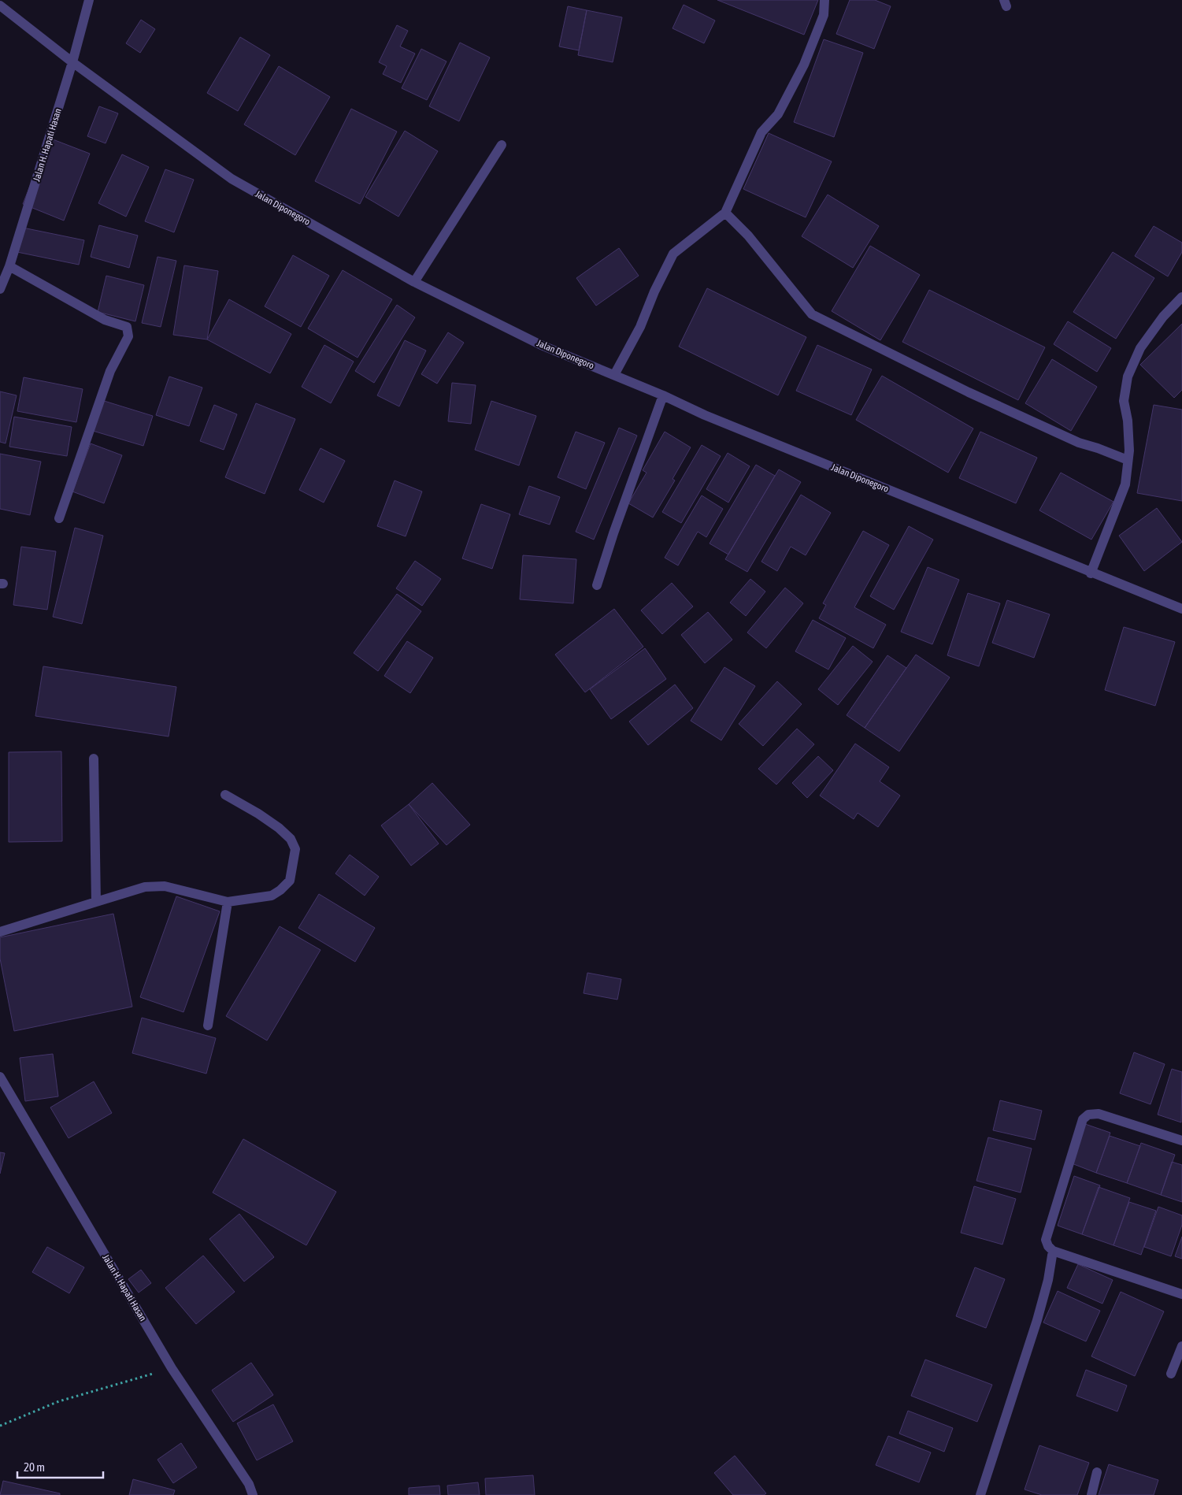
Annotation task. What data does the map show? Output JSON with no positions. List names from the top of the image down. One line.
{"streets":{"street":["Jalan H. Hapati Hasan","Jalan Diponegoro"]},"crossings":[["Jalan H. Hapati Hasan","Jalan Diponegoro"]],"scale_bar":"20 m"}
